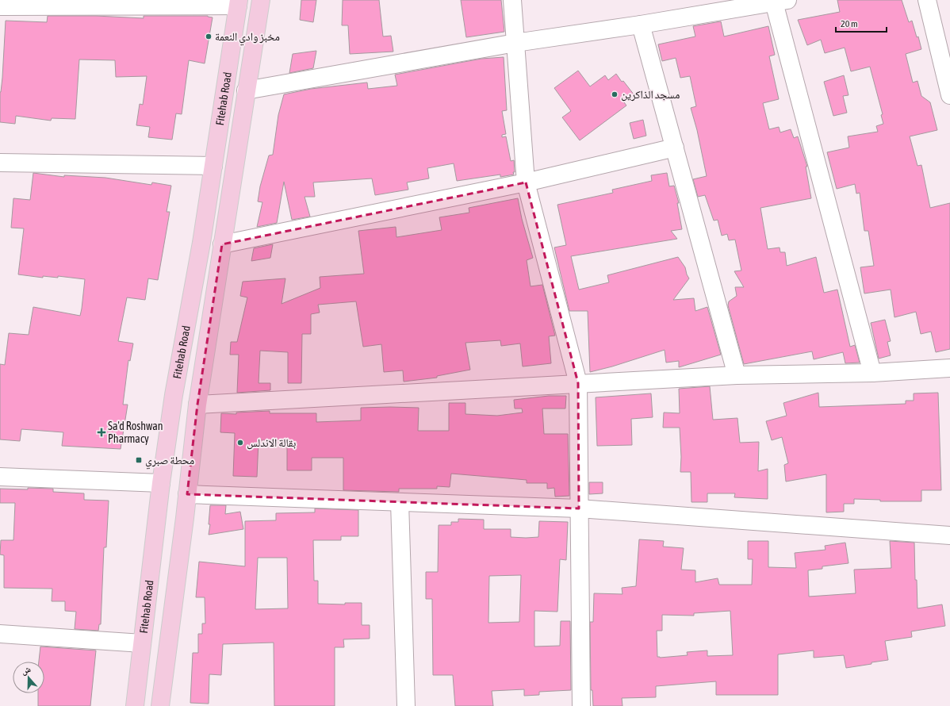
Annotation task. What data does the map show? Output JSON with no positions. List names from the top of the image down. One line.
{"streets":{"main road":["Fitehab Road"]},"places":{"other":["مخبز وادي النعمة","مسجد الذاكرين","بقالة الاندلس"],"health":["Sa'd Roshwan Pharmacy"],"transit":["محطة صبري"]},"scale_bar":"20 m","north":"top"}
